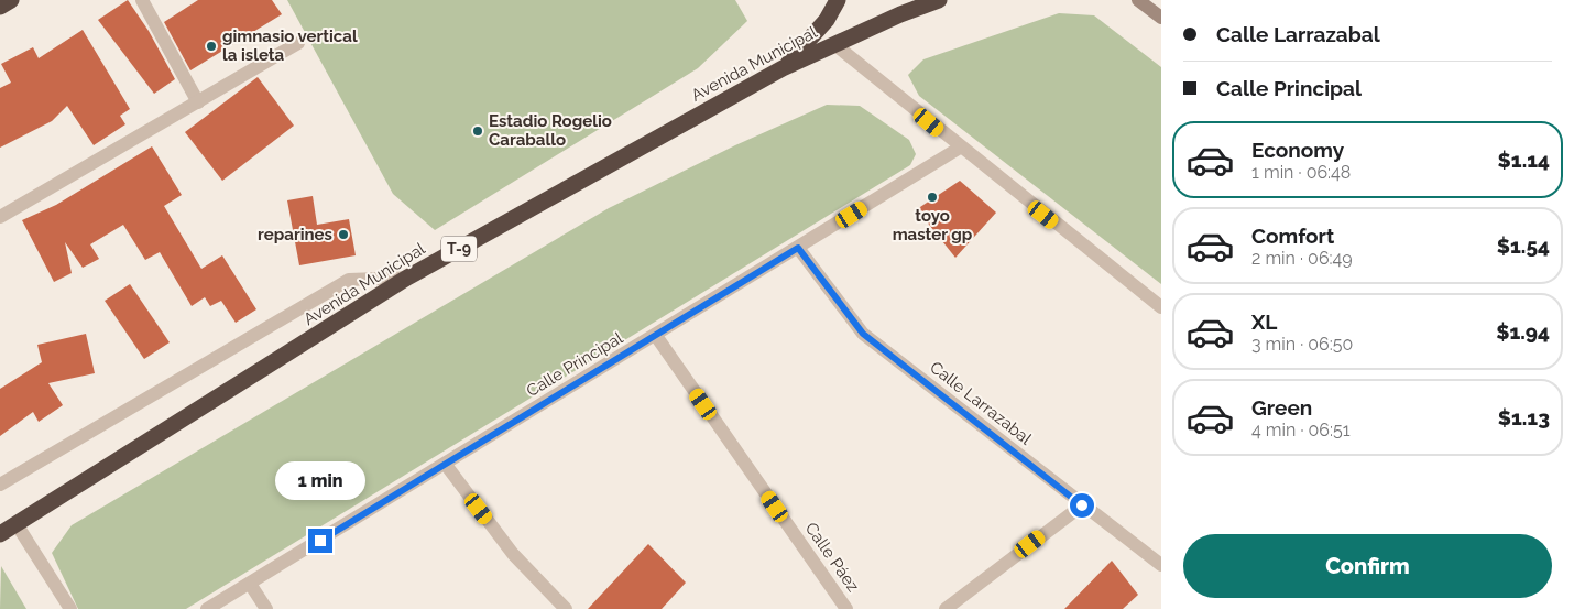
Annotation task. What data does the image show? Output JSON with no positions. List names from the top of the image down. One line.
{"streets":{"highway":["Avenida Municipal","T-9"],"street":["Calle Principal","Calle Larrazabal","Calle Páez"]},"crossings":[["Avenida Municipal","T-9"],["Calle Principal","Calle Larrazabal"],["Calle Principal","Calle Páez"]],"places":["gimnasio vertical la isleta","Estadio Rogelio Caraballo","toyo master gp","reparines"],"page":{"banner":["Calle Larrazabal","Calle Principal"],"list":[{"name":"Economy","note":"1 min · 06:48","value":"$1.14"},{"name":"Comfort","note":"2 min · 06:49","value":"$1.54"},{"name":"XL","note":"3 min · 06:50","value":"$1.94"},{"name":"Green","note":"4 min · 06:51","value":"$1.13"}],"bubble":"1 min","buttons":"Confirm"}}
